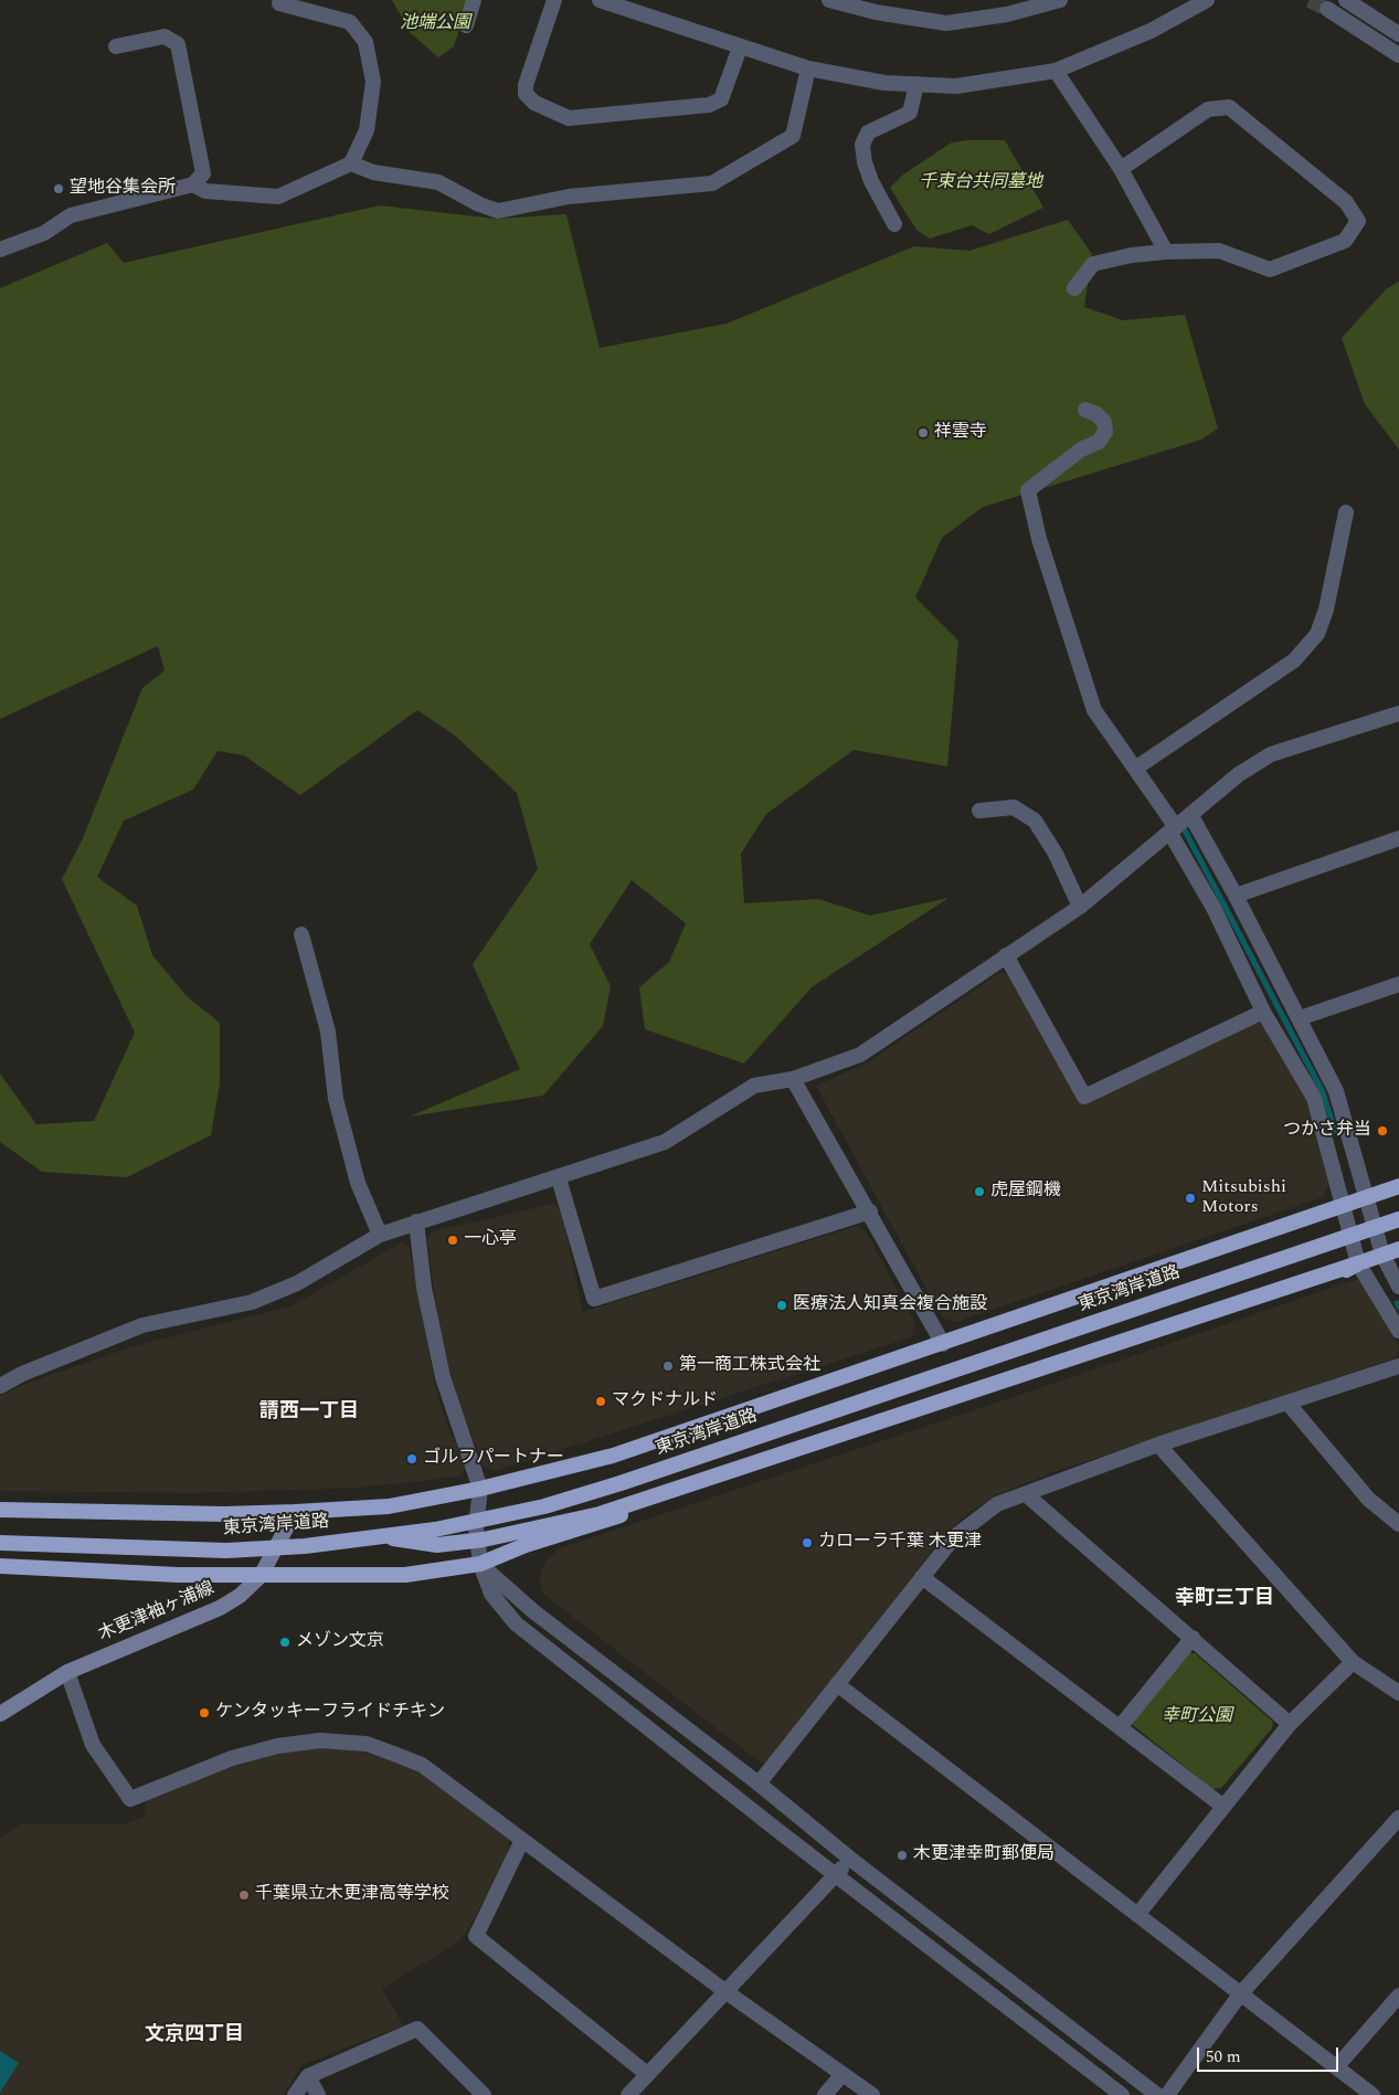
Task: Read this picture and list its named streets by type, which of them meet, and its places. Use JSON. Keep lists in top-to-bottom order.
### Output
{
  "streets": {
    "highway": ["東京湾岸道路"],
    "main road": ["木更津袖ヶ浦線"]
  },
  "crossings": [
    ["東京湾岸道路", "木更津袖ヶ浦線"]
  ],
  "districts": ["請西一丁目", "幸町三丁目", "文京四丁目"],
  "parks": ["池端公園", "千束台共同墓地", "幸町公園"],
  "places": [
    "望地谷集会所",
    "祥雲寺",
    "つかさ弁当",
    "虎屋鋼機",
    "Mitsubishi Motors",
    "一心亭",
    "医療法人知真会複合施設",
    "第一商工株式会社",
    "マクドナルド",
    "ゴルフパートナー",
    "カローラ千葉 木更津",
    "メゾン文京",
    "ケンタッキーフライドチキン",
    "木更津幸町郵便局",
    "千葉県立木更津高等学校"
  ],
  "scale_bar": "50 m"
}
